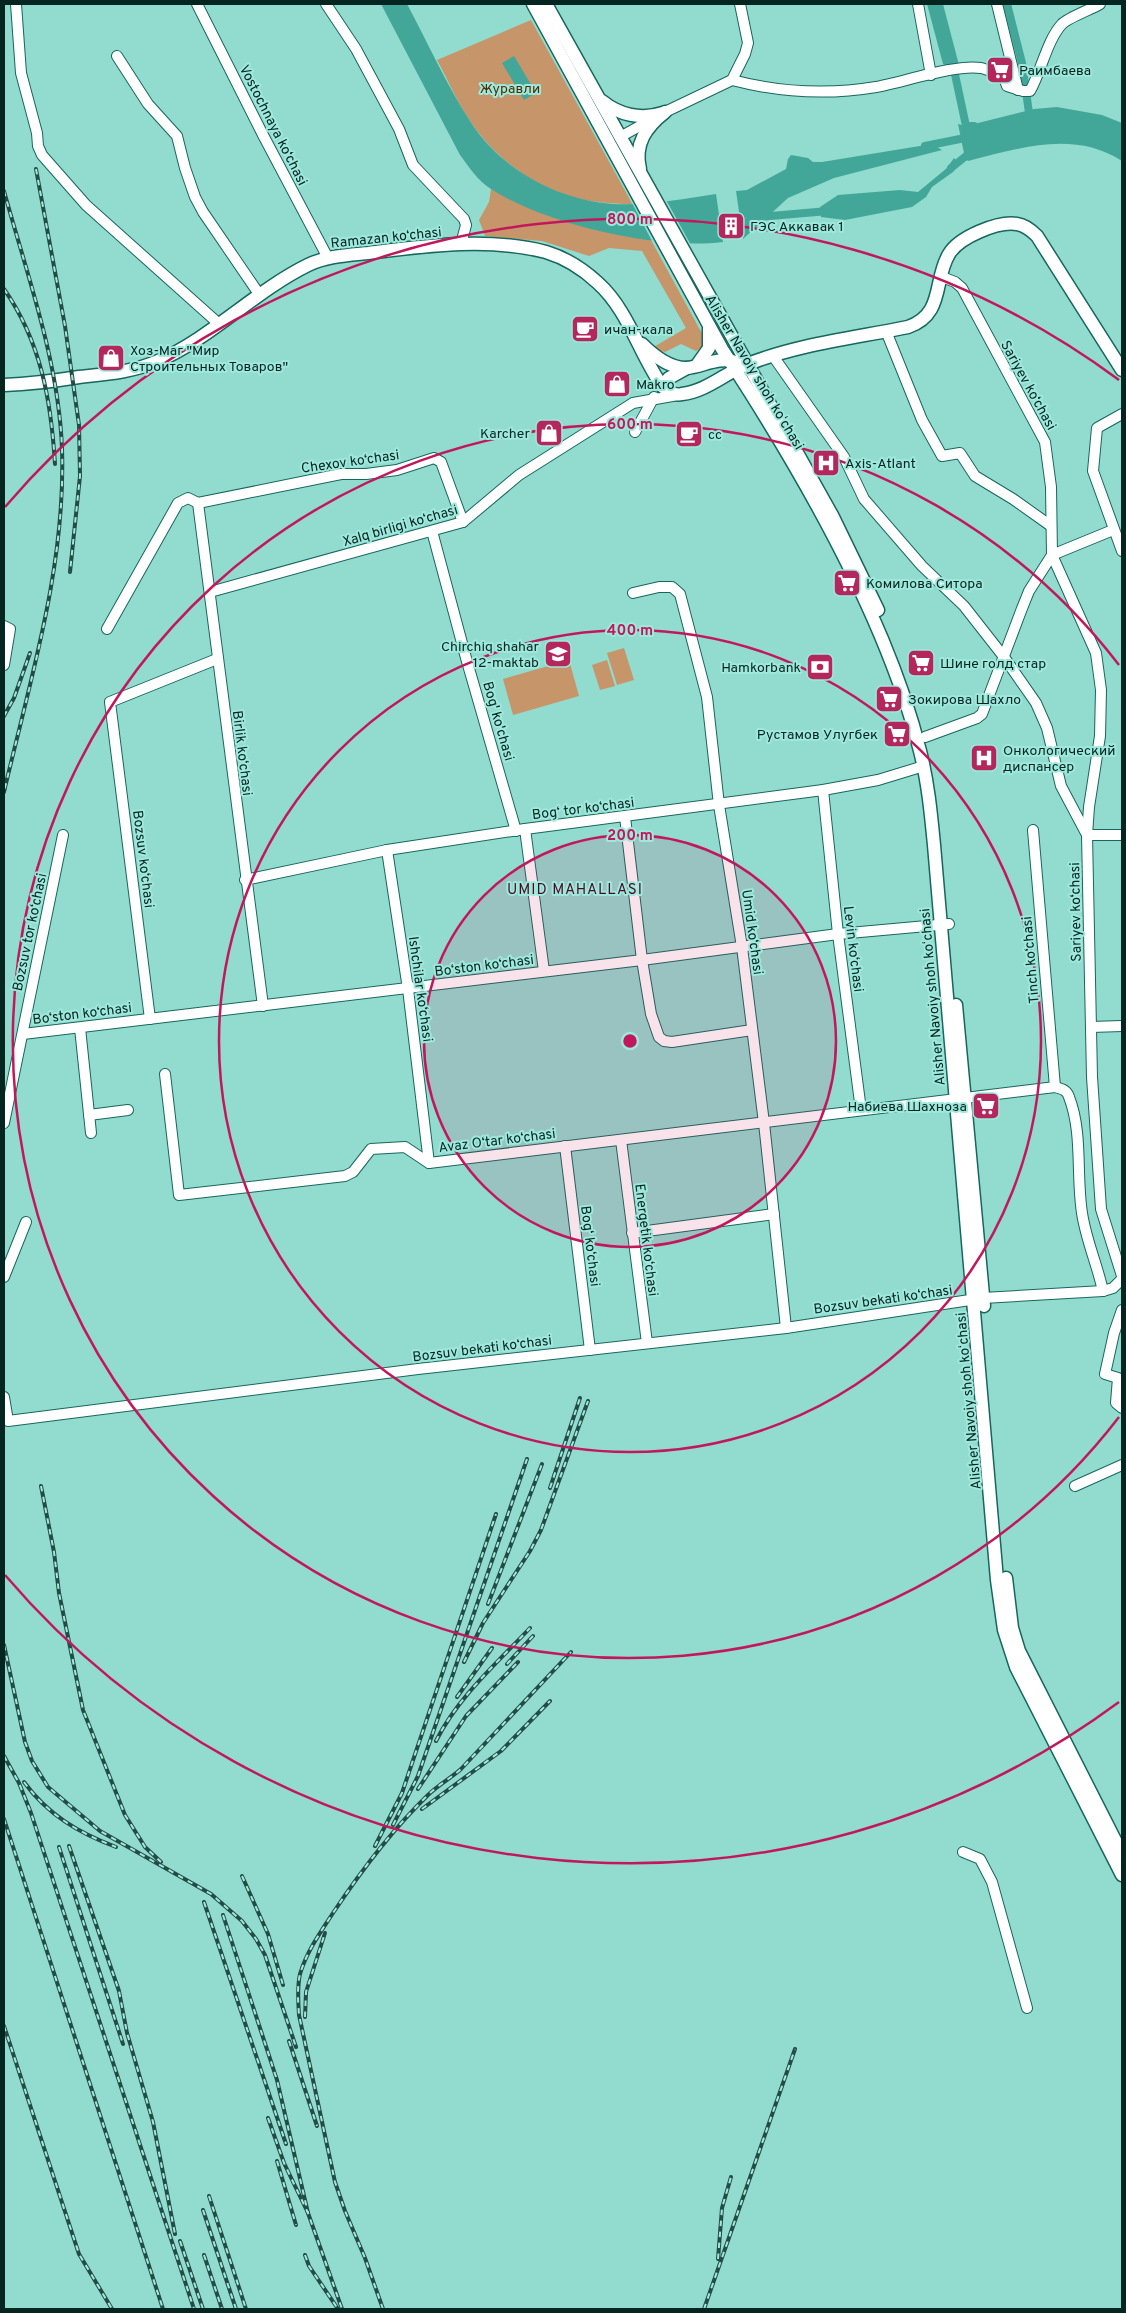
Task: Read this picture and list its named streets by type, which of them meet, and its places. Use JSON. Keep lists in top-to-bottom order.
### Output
{
  "streets": {
    "main road": ["Ramazan ko‘chasi", "Alisher Navoiy shoh koʻchasi"],
    "street": [
      "Vostochnaya ko‘chasi",
      "Sariyev ko‘chasi",
      "Chexov ko‘chasi",
      "Xalq birligi ko‘chasi",
      "Bog' ko'chasi",
      "Birlik ko‘chasi",
      "Bog‘ tor ko‘chasi",
      "Bozsuv ko‘chasi",
      "Bozsuv tor ko‘chasi",
      "Umid ko‘chasi",
      "Levin ko‘chasi",
      "Tinch ko‘chasi",
      "Bo‘ston ko‘chasi",
      "Ishchilar ko‘chasi",
      "Avaz O‘tar ko‘chasi",
      "Energetik ko‘chasi",
      "Bog‘ ko‘chasi",
      "Bozsuv bekati ko‘chasi"
    ]
  },
  "crossings": [
    ["Vostochnaya ko‘chasi", "Ramazan ko‘chasi"],
    ["Alisher Navoiy shoh koʻchasi", "Bog‘ tor ko‘chasi"],
    ["Alisher Navoiy shoh koʻchasi", "Bo‘ston ko‘chasi"],
    ["Alisher Navoiy shoh koʻchasi", "Avaz O‘tar ko‘chasi"],
    ["Alisher Navoiy shoh koʻchasi", "Bozsuv bekati ko‘chasi"],
    ["Chexov ko‘chasi", "Xalq birligi ko‘chasi"],
    ["Chexov ko‘chasi", "Birlik ko‘chasi"],
    ["Xalq birligi ko‘chasi", "Bog' ko'chasi"],
    ["Xalq birligi ko‘chasi", "Birlik ko‘chasi"],
    ["Bog' ko'chasi", "Bog‘ tor ko‘chasi"],
    ["Bog' ko'chasi", "Bo‘ston ko‘chasi"],
    ["Birlik ko‘chasi", "Bog‘ tor ko‘chasi"],
    ["Birlik ko‘chasi", "Bozsuv ko‘chasi"],
    ["Birlik ko‘chasi", "Bo‘ston ko‘chasi"],
    ["Bog‘ tor ko‘chasi", "Umid ko‘chasi"],
    ["Bog‘ tor ko‘chasi", "Levin ko‘chasi"],
    ["Bog‘ tor ko‘chasi", "Ishchilar ko‘chasi"],
    ["Bozsuv ko‘chasi", "Bo‘ston ko‘chasi"],
    ["Bozsuv tor ko‘chasi", "Bo‘ston ko‘chasi"],
    ["Umid ko‘chasi", "Bo‘ston ko‘chasi"],
    ["Umid ko‘chasi", "Avaz O‘tar ko‘chasi"],
    ["Umid ko‘chasi", "Bozsuv bekati ko‘chasi"],
    ["Levin ko‘chasi", "Bo‘ston ko‘chasi"],
    ["Levin ko‘chasi", "Avaz O‘tar ko‘chasi"],
    ["Bo‘ston ko‘chasi", "Ishchilar ko‘chasi"],
    ["Ishchilar ko‘chasi", "Avaz O‘tar ko‘chasi"],
    ["Avaz O‘tar ko‘chasi", "Energetik ko‘chasi"],
    ["Avaz O‘tar ko‘chasi", "Bog‘ ko‘chasi"],
    ["Energetik ko‘chasi", "Bozsuv bekati ko‘chasi"],
    ["Bog‘ ko‘chasi", "Bozsuv bekati ko‘chasi"]
  ],
  "districts": ["UMID MAHALLASI"],
  "parks": ["Журавли"],
  "places": {
    "supermarket": [
      "Раимбаева",
      "Комилова Ситора",
      "Шине голд стар",
      "Зокирова Шахло",
      "Рустамов Улугбек",
      "Набиева Шахноза"
    ],
    "building": ["ГЭС Аккавак 1"],
    "cafe": ["ичан-кала", "cc"],
    "shop": ["Хоз-Маг \"Мир Строительных Товаров\"", "Makro", "Karcher"],
    "hospital": ["Axis-Atlant", "Онкологический диспансер"],
    "school or university": ["Chirchiq shahar 12-maktab"],
    "bank": ["Hamkorbank"]
  },
  "rings": [
    "800 m",
    "600 m",
    "400 m",
    "200 m"
  ]
}
